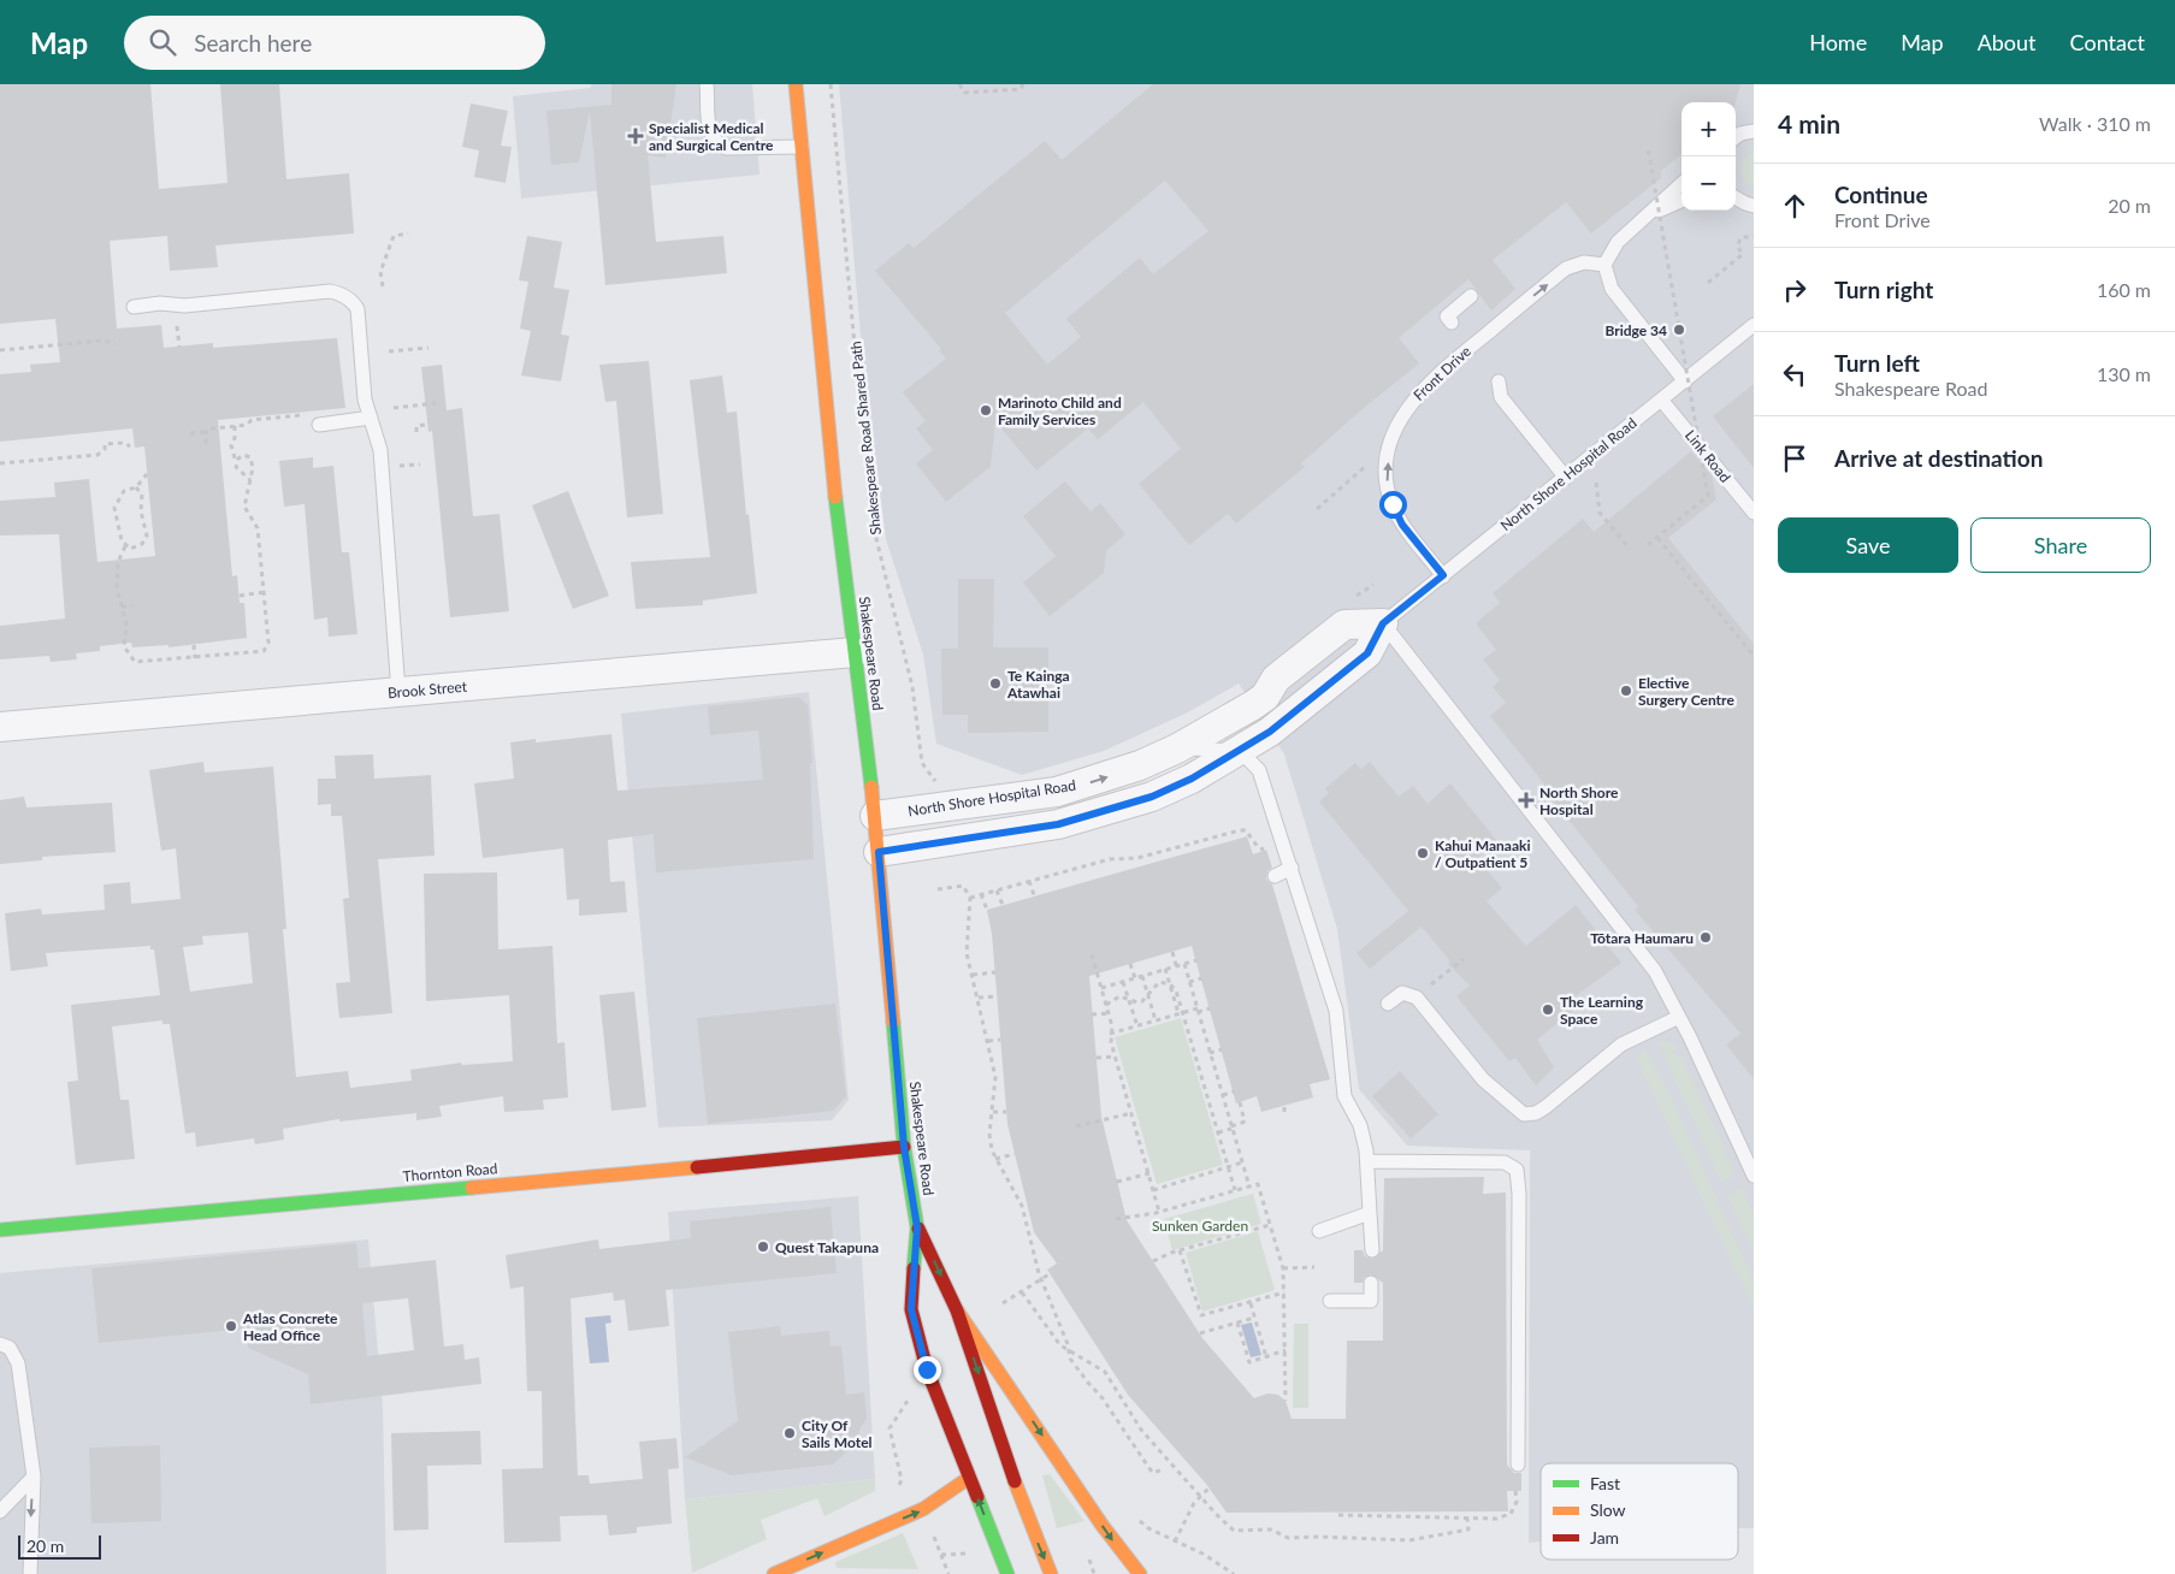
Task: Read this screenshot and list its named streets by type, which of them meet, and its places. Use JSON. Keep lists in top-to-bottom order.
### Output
{
  "streets": {
    "main road": ["Shakespeare Road", "Thornton Road"],
    "street": ["North Shore Hospital Road", "Brook Street"],
    "lane": ["Front Drive", "Link Road"],
    "path": ["Shakespeare Road Shared Path"]
  },
  "crossings": [
    ["Front Drive", "North Shore Hospital Road"],
    ["Link Road", "North Shore Hospital Road"],
    ["North Shore Hospital Road", "Shakespeare Road"],
    ["Shakespeare Road", "Brook Street"],
    ["Shakespeare Road", "Thornton Road"]
  ],
  "parks": ["Sunken Garden"],
  "places": {
    "health": ["Specialist Medical and Surgical Centre", "North Shore Hospital"],
    "other": [
      "Bridge 34",
      "Marinoto Child and Family Services",
      "Te Kainga Atawhai",
      "Elective Surgery Centre",
      "Kahui Manaaki / Outpatient 5",
      "Tōtara Haumaru",
      "The Learning Space",
      "Quest Takapuna",
      "Atlas Concrete Head Office",
      "City Of Sails Motel"
    ]
  },
  "legend": ["Fast", "Slow", "Jam"],
  "scale_bar": "20 m",
  "page": {
    "header": "Map",
    "search": "Search here",
    "nav": [
      "Home",
      "Map",
      "About",
      "Contact"
    ],
    "heading": ["4 min", "Walk · 310 m"],
    "map_buttons": ["+", "−"],
    "list": [
      ["Continue", "Front Drive", "20 m"],
      ["Turn right", "160 m"],
      ["Turn left", "Shakespeare Road", "130 m"],
      "Arrive at destination"
    ],
    "buttons": ["Save", "Share"],
    "scale": "20 m"
  }
}
